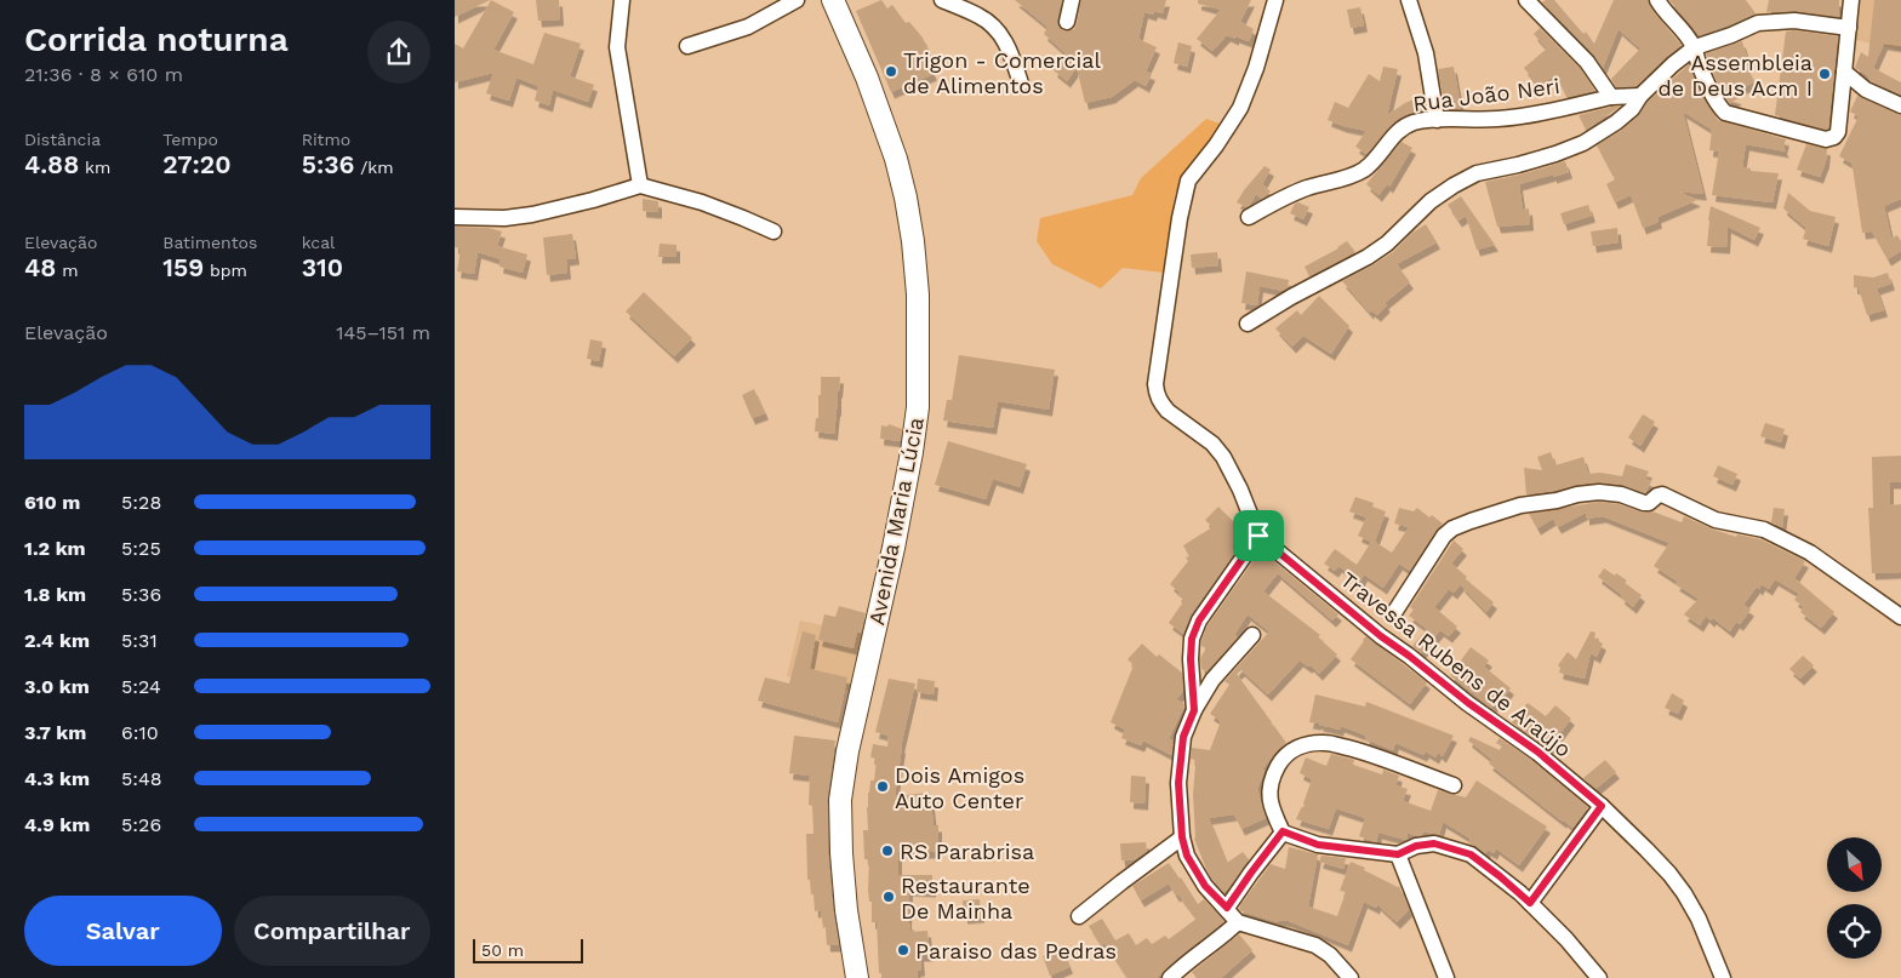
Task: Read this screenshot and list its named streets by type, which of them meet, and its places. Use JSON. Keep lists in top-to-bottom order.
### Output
{
  "streets": {
    "main road": ["Avenida Maria Lúcia"],
    "street": ["Rua João Neri", "Travessa Rubens de Araújo"]
  },
  "places": [
    "Trigon - Comercial de Alimentos",
    "Assembleia de Deus Acm I",
    "Dois Amigos Auto Center",
    "RS Parabrisa",
    "Restaurante De Mainha",
    "Paraiso das Pedras"
  ],
  "scale_bar": "50 m",
  "north": "bottom right",
  "page": {
    "heading": ["Corrida noturna", "21:36 · 8 × 610 m"],
    "stats": [
      ["Distância", "4.88 km"],
      ["Tempo", "27:20"],
      ["Ritmo", "5:36 /km"],
      ["Elevação", "48 m"],
      ["Batimentos", "159 bpm"],
      ["kcal", "310"]
    ],
    "chart": ["Elevação", "145–151 m"],
    "list": [
      {
        "name": "610 m",
        "note": "5:28"
      },
      {
        "name": "1.2 km",
        "note": "5:25"
      },
      {
        "name": "1.8 km",
        "note": "5:36"
      },
      {
        "name": "2.4 km",
        "note": "5:31"
      },
      {
        "name": "3.0 km",
        "note": "5:24"
      },
      {
        "name": "3.7 km",
        "note": "6:10"
      },
      {
        "name": "4.3 km",
        "note": "5:48"
      },
      {
        "name": "4.9 km",
        "note": "5:26"
      }
    ],
    "buttons": ["Salvar", "Compartilhar"],
    "scale": "50 m"
  }
}
